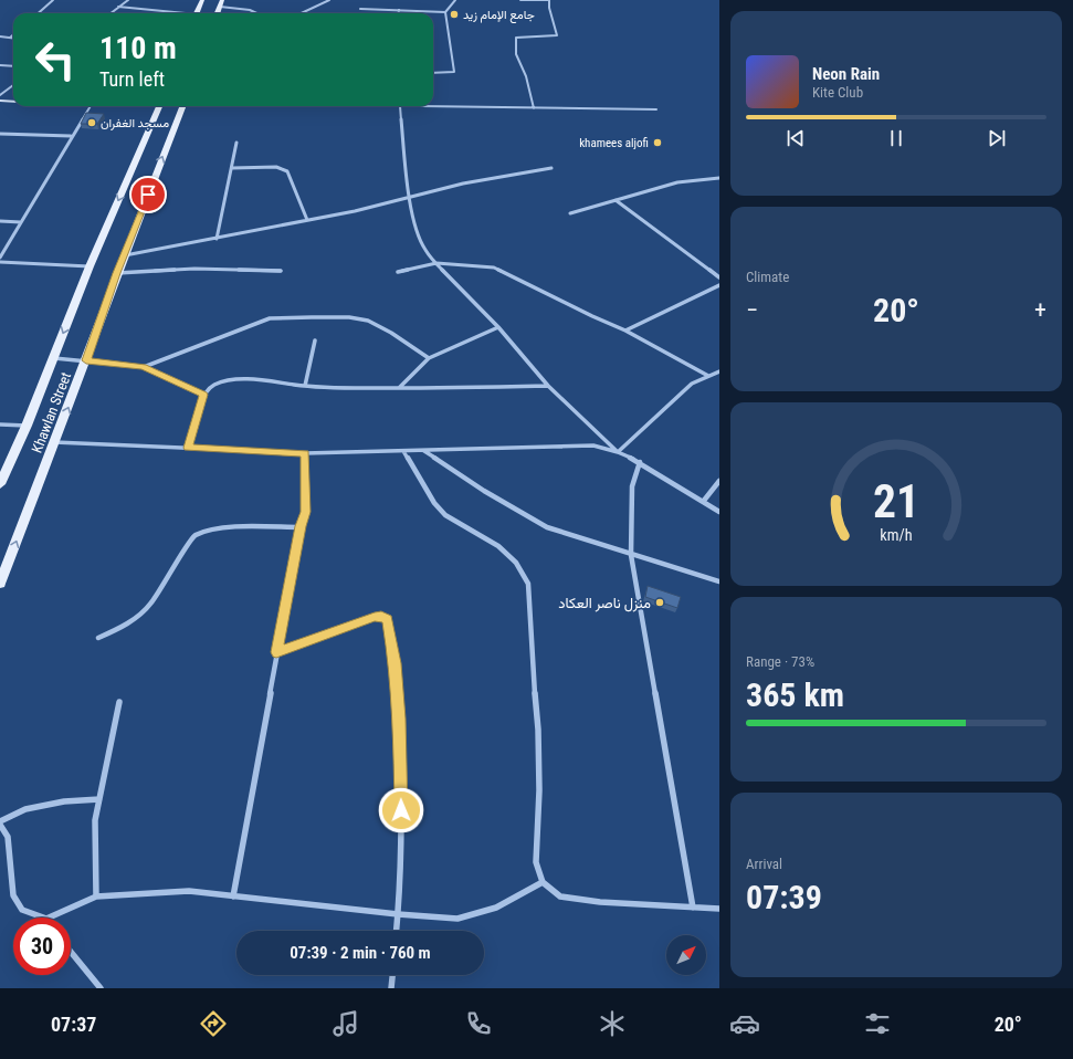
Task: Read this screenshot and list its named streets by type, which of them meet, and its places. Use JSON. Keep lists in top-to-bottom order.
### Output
{
  "streets": {
    "main road": ["Khawlan Street"]
  },
  "places": [
    "جامع الإمام زيد",
    "مسجد الغفران",
    "khamees aljofi",
    "منزل ناصر العكاد"
  ],
  "north": "top right",
  "page": {
    "turn": ["110 m", "Turn left"],
    "song": ["Neon Rain", "Kite Club"],
    "tile": [
      "Climate",
      ["Range · 73%", "365 km"],
      ["Arrival", "07:39"]
    ],
    "heat": ["−", "20°", "+"],
    "limit": "30",
    "trip": "07:39 · 2 min · 760 m",
    "tabs": ["07:37", "20°"],
    "gauge": ["21", "km/h"]
  }
}
